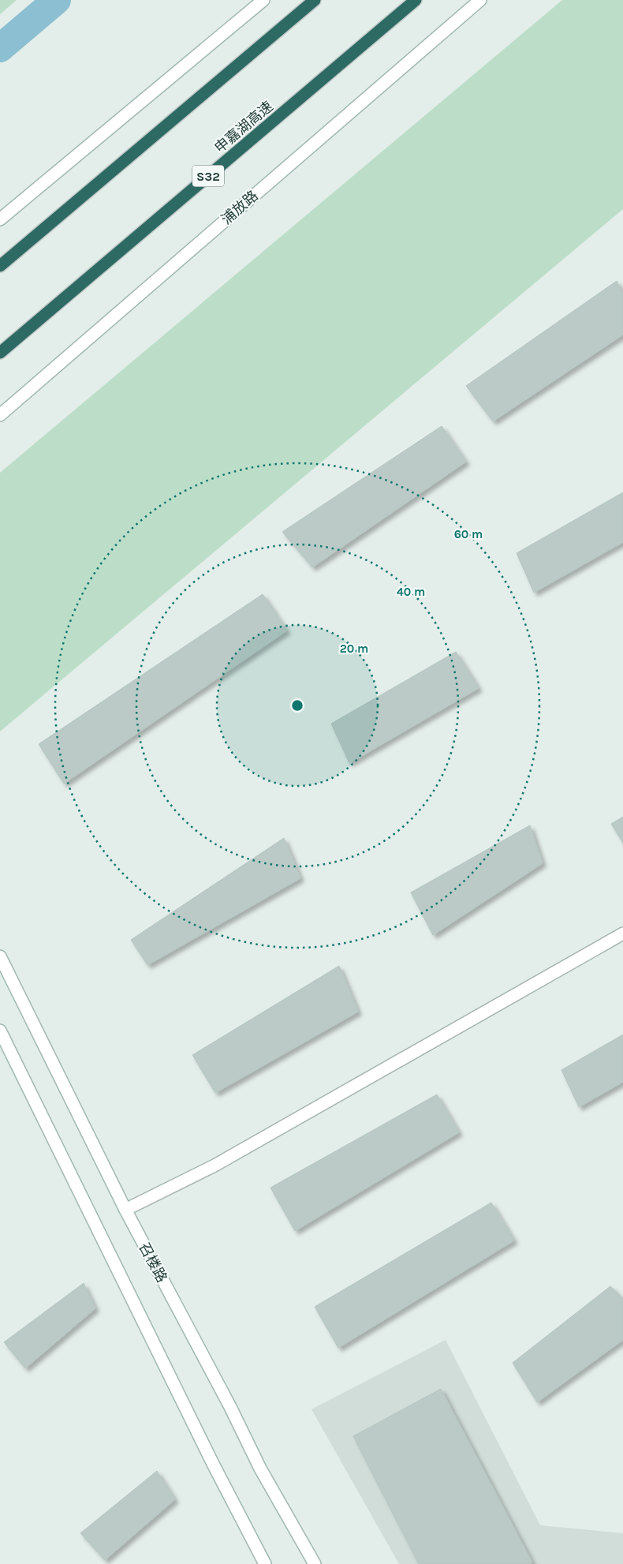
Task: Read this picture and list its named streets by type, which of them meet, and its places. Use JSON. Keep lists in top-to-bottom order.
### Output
{
  "streets": {
    "highway": ["申嘉湖高速", "S32"],
    "street": ["浦放路", "召楼路"]
  },
  "rings": ["60 m", "40 m", "20 m"]
}
